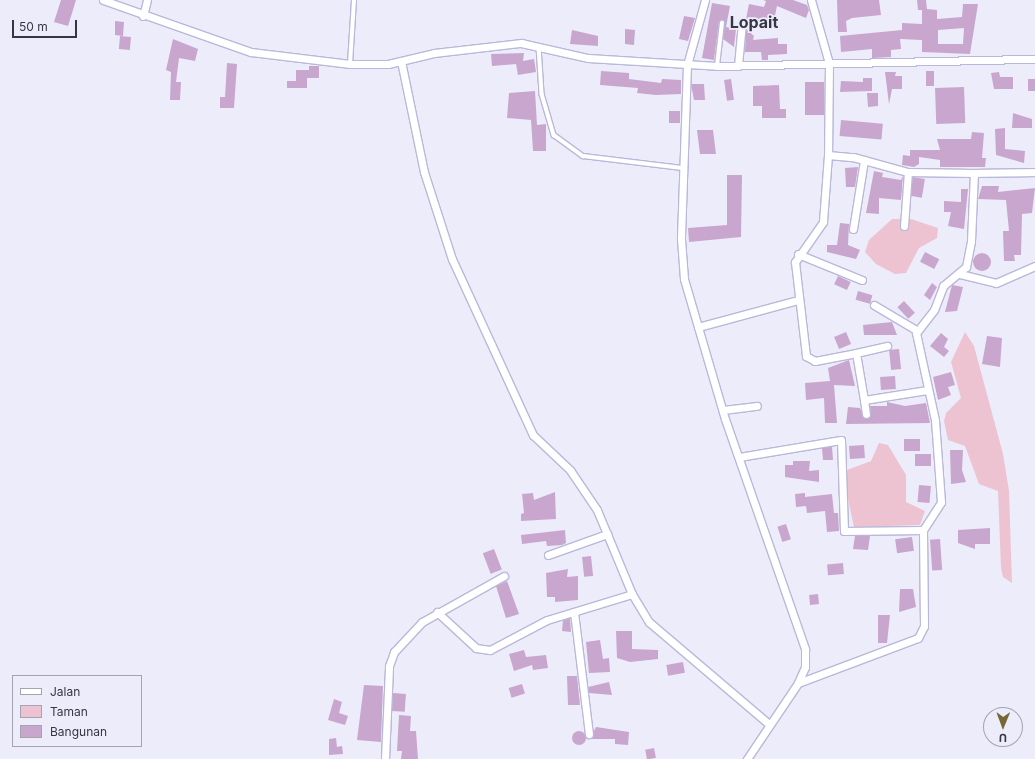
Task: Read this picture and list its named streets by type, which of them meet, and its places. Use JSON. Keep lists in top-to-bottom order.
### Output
{
  "districts": ["Lopait"],
  "legend": ["Jalan", "Taman", "Bangunan"],
  "scale_bar": "50 m",
  "north": "bottom"
}
